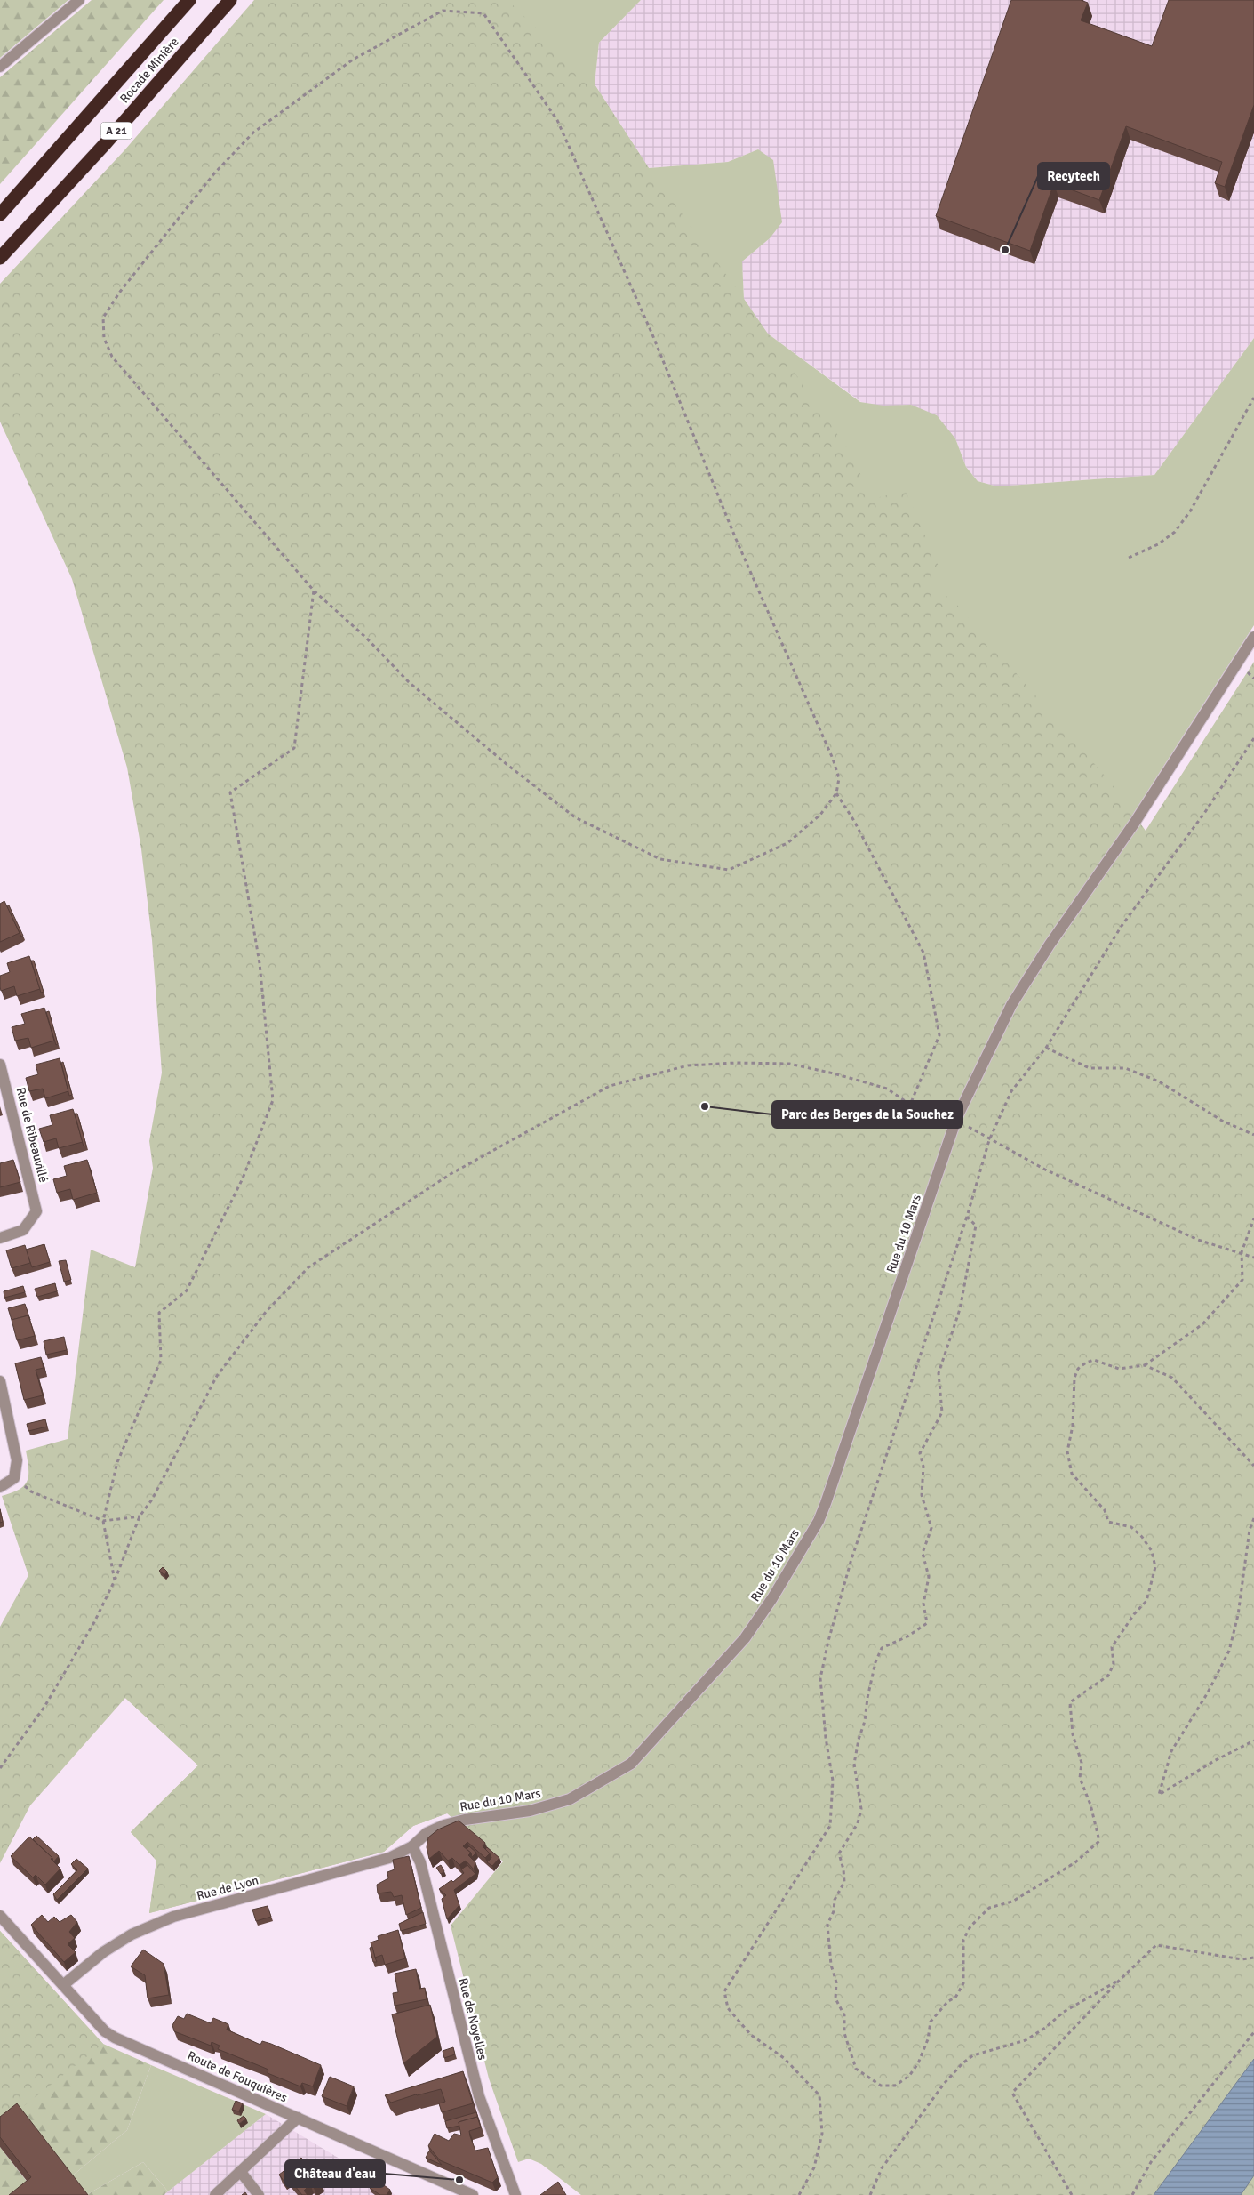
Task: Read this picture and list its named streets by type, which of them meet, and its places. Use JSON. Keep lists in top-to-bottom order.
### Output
{
  "streets": {
    "highway": ["Rocade Minière", "A 21"],
    "street": [
      "Rue de Ribeauvillé",
      "Rue du 10 Mars",
      "Rue de Lyon",
      "Rue de Noyelles",
      "Route de Fouquières"
    ]
  },
  "crossings": [
    ["Rue du 10 Mars", "Rue de Lyon"],
    ["Rue du 10 Mars", "Rue de Noyelles"],
    ["Rue de Lyon", "Rue de Noyelles"],
    ["Rue de Lyon", "Route de Fouquières"]
  ],
  "places": ["Recytech", "Parc des Berges de la Souchez", "Château d'eau"]
}
